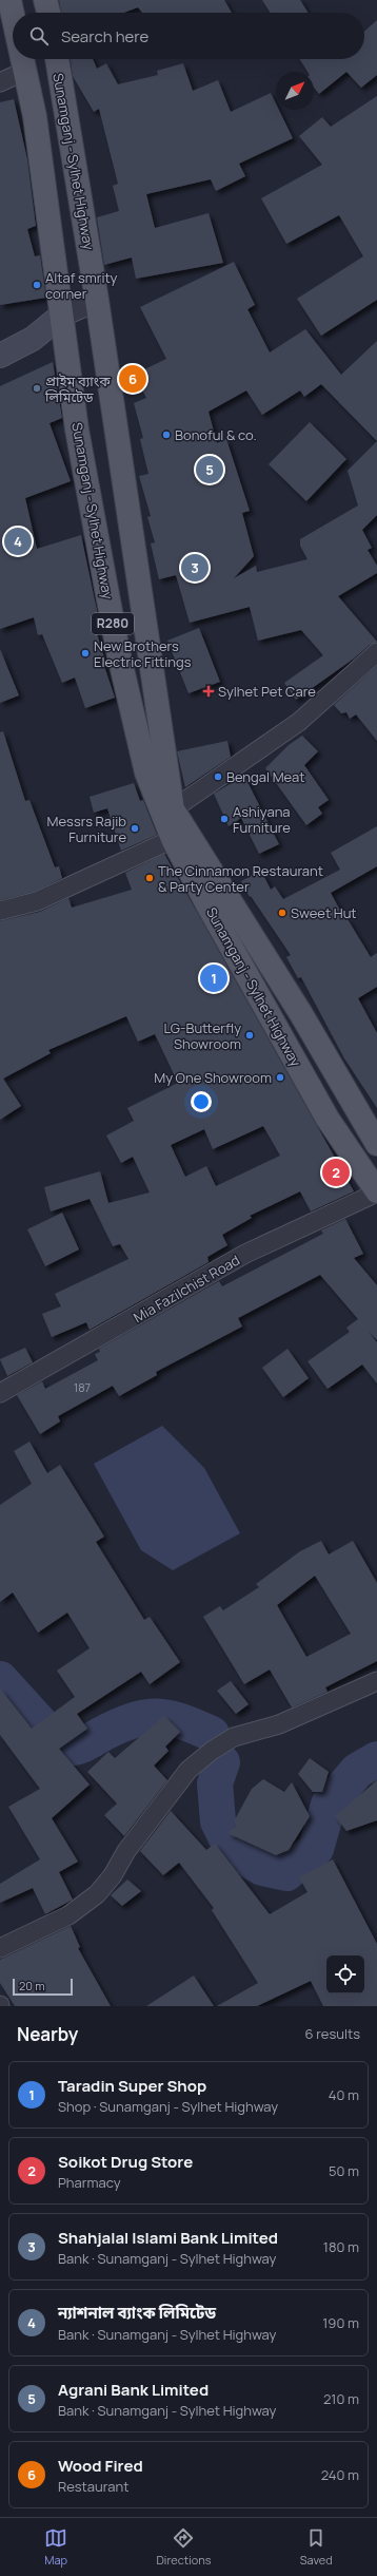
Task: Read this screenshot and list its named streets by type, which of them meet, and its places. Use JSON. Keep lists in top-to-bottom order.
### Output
{
  "streets": {
    "main road": ["Sunamganj - Sylhet Highway", "R280"],
    "street": ["Mia Fazilchist Road"]
  },
  "crossings": [
    ["Sunamganj - Sylhet Highway", "Mia Fazilchist Road"]
  ],
  "places": {
    "other": [
      "Altaf smrity corner",
      "প্রাইম ব্যাংক লিমিটেড",
      "Bonoful & co.",
      "New Brothers Electric Fittings",
      "Bengal Meat",
      "Ashiyana Furniture",
      "Messrs Rajib Furniture",
      "The Cinnamon Restaurant & Party Center",
      "Sweet Hut",
      "LG-Butterfly Showroom",
      "My One Showroom"
    ],
    "health": ["Sylhet Pet Care"]
  },
  "house_numbers": ["187"],
  "scale_bar": "20 m",
  "north": "top right",
  "page": {
    "search": "Search here",
    "pins": [
      "6",
      "5",
      "4",
      "3",
      "1",
      "2"
    ],
    "scale": "20 m",
    "heading": ["Nearby", "6 results"],
    "list": [
      {
        "mark": "1",
        "name": "Taradin Super Shop",
        "note": "Shop · Sunamganj - Sylhet Highway",
        "value": "40 m"
      },
      {
        "mark": "2",
        "name": "Soikot Drug Store",
        "note": "Pharmacy",
        "value": "50 m"
      },
      {
        "mark": "3",
        "name": "Shahjalal Islami Bank Limited",
        "note": "Bank · Sunamganj - Sylhet Highway",
        "value": "180 m"
      },
      {
        "mark": "4",
        "name": "ন্যাশনাল ব্যাংক লিমিটেড",
        "note": "Bank · Sunamganj - Sylhet Highway",
        "value": "190 m"
      },
      {
        "mark": "5",
        "name": "Agrani Bank Limited",
        "note": "Bank · Sunamganj - Sylhet Highway",
        "value": "210 m"
      },
      {
        "mark": "6",
        "name": "Wood Fired",
        "note": "Restaurant",
        "value": "240 m"
      }
    ],
    "nav": ["Map", "Directions", "Saved"]
  }
}
